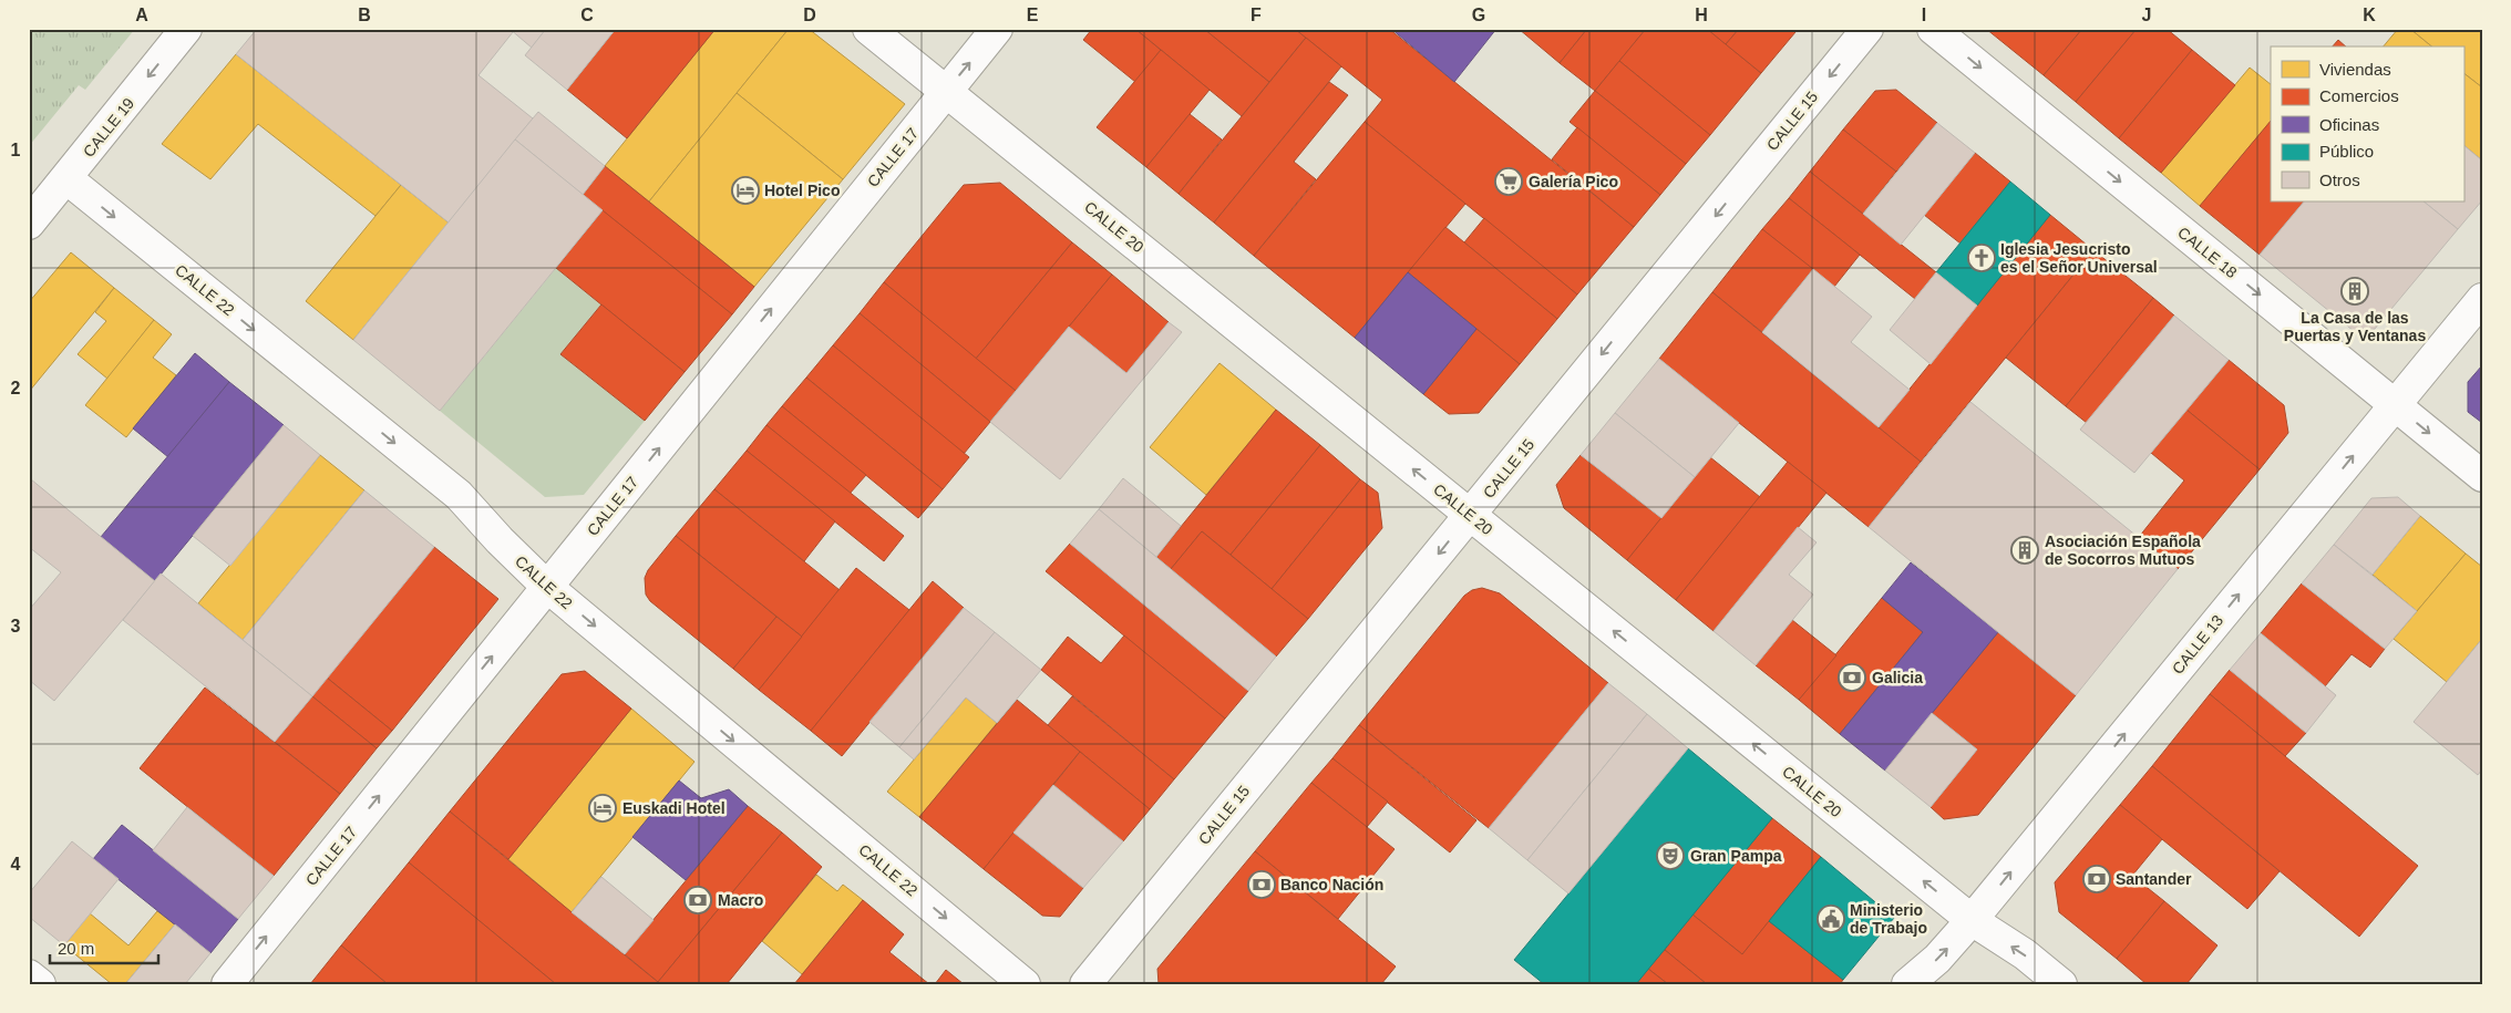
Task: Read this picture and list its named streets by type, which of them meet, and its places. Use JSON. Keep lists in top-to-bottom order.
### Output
{
  "streets": {
    "street": [
      "CALLE 15",
      "CALLE 19",
      "CALLE 17",
      "CALLE 20",
      "CALLE 18",
      "CALLE 22",
      "CALLE 13"
    ]
  },
  "crossings": [
    ["CALLE 15", "CALLE 20"],
    ["CALLE 19", "CALLE 22"],
    ["CALLE 17", "CALLE 20"],
    ["CALLE 17", "CALLE 22"],
    ["CALLE 20", "CALLE 13"],
    ["CALLE 18", "CALLE 13"]
  ],
  "one_way": [
    "CALLE 15",
    "CALLE 19",
    "CALLE 17",
    "CALLE 20",
    "CALLE 18",
    "CALLE 22",
    "CALLE 13"
  ],
  "places": {
    "supermarket": ["Galería Pico"],
    "hotel": ["Hotel Pico", "Euskadi Hotel"],
    "church": ["Iglesia Jesucristo es el Señor Universal"],
    "building": ["La Casa de las Puertas y Ventanas", "Asociación Española de Socorros Mutuos"],
    "bank": [
      "Galicia",
      "Santander",
      "Banco Nación",
      "Macro"
    ],
    "theatre": ["Gran Pampa"],
    "public building": ["Ministerio de Trabajo"]
  },
  "legend": [
    "Viviendas",
    "Comercios",
    "Oficinas",
    "Público",
    "Otros"
  ],
  "scale_bar": "20 m",
  "grid": {
    "columns": [
      "A",
      "B",
      "C",
      "D",
      "E",
      "F",
      "G",
      "H",
      "I",
      "J",
      "K"
    ],
    "rows": [
      "1",
      "2",
      "3",
      "4"
    ]
  }
}
